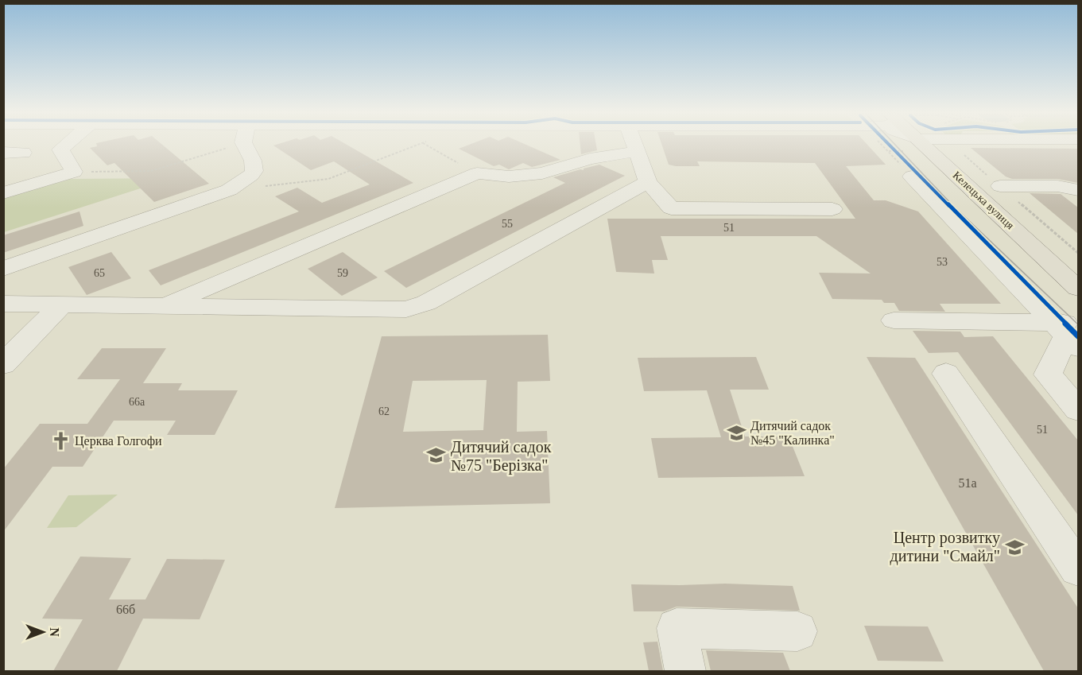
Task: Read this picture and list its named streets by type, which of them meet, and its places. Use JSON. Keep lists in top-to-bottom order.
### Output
{
  "streets": {
    "main road": ["Келецька вулиця"]
  },
  "places": {
    "school or university": ["Дитячий садок №45 \"Калинка\"", "Дитячий садок №75 \"Берізка\"", "Центр розвитку дитини \"Смайл\""],
    "church": ["Церква Голгофи"]
  },
  "house_numbers": [
    "55",
    "51",
    "53",
    "65",
    "59",
    "66а",
    "62",
    "51",
    "51а",
    "66б"
  ],
  "north": "right"
}
